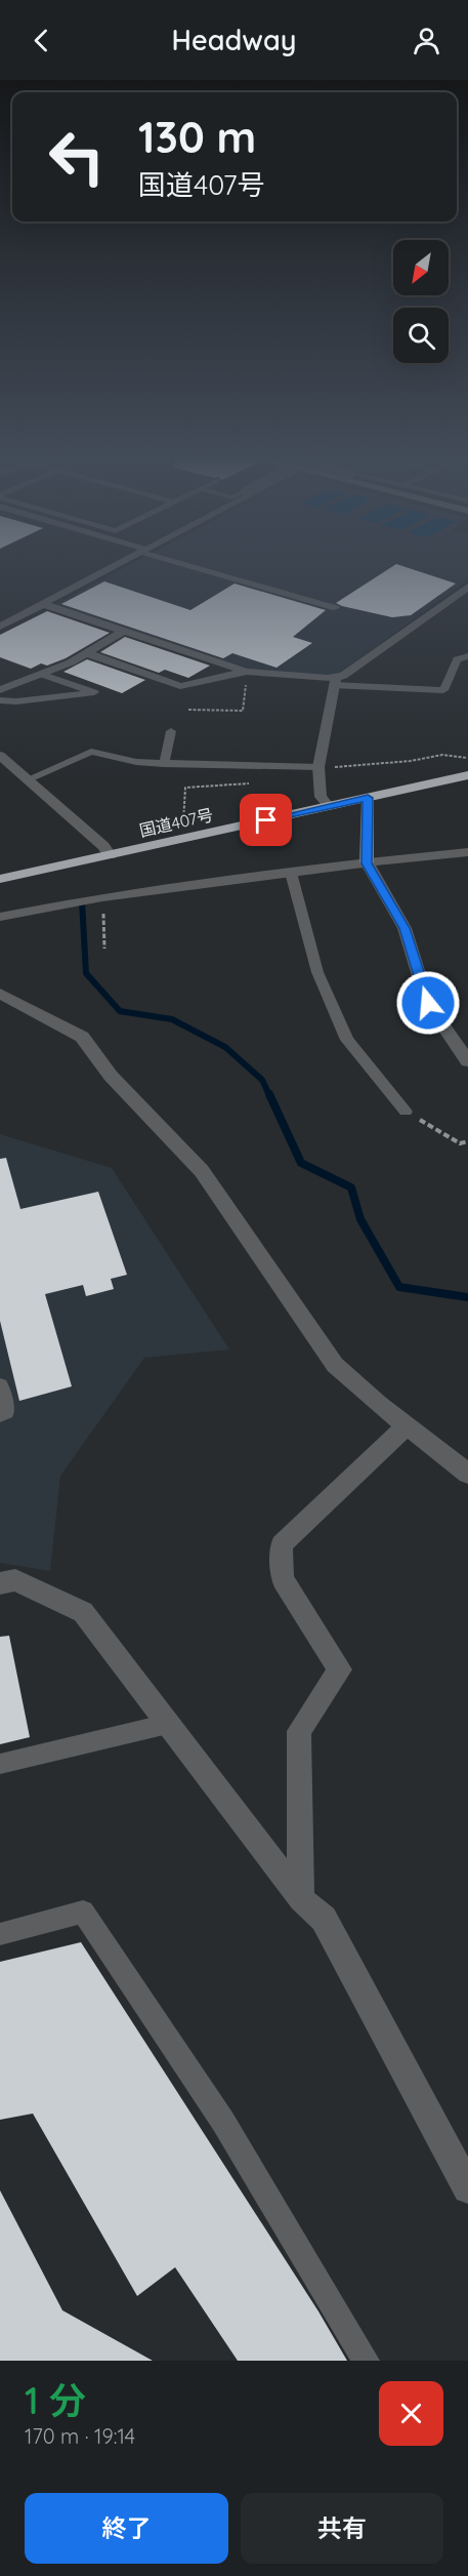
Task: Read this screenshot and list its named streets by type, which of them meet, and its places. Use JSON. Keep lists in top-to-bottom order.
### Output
{
  "streets": {
    "highway": ["国道407号"]
  },
  "north": "bottom left",
  "page": {
    "header": "Headway",
    "turn": ["130 m", "国道407号"],
    "heading": ["1 分", "170 m · 19:14"],
    "buttons": ["終了", "共有"]
  }
}
